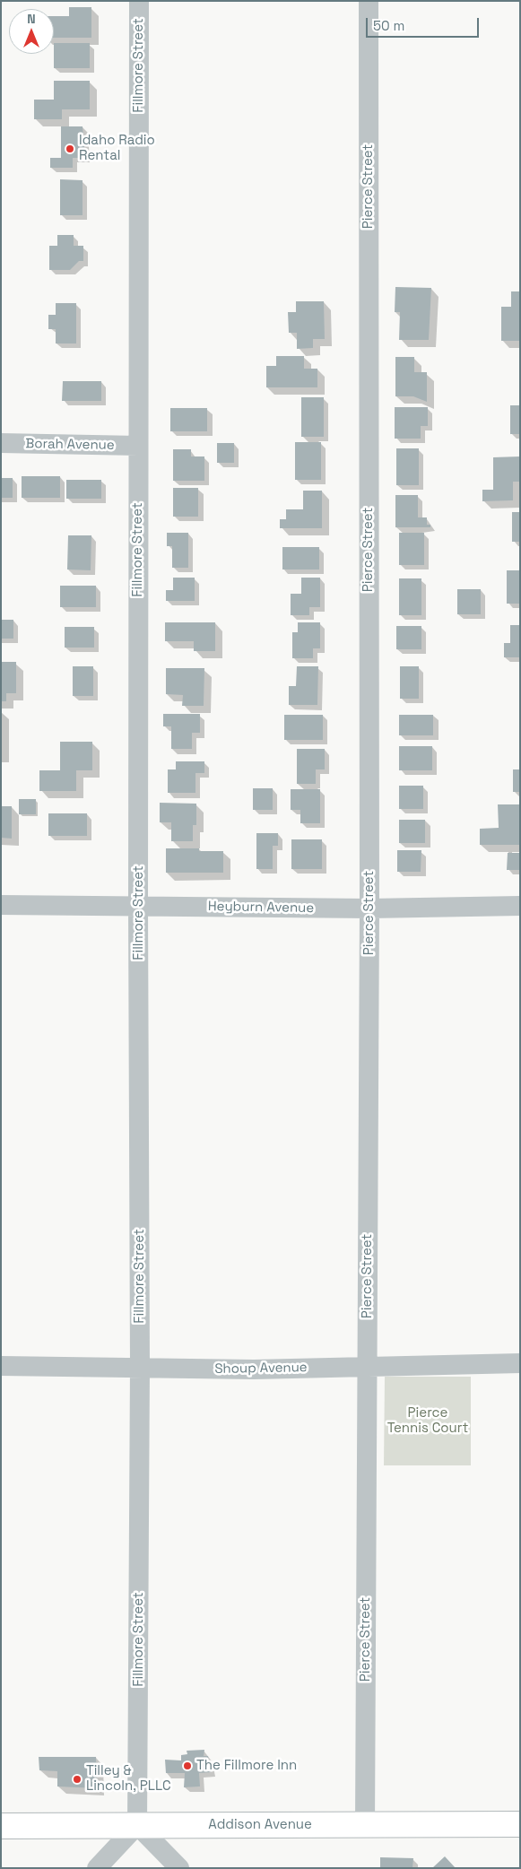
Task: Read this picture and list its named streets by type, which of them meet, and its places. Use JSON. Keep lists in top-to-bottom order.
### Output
{
  "streets": {
    "main road": ["Addison Avenue"],
    "street": [
      "Fillmore Street",
      "Pierce Street",
      "Borah Avenue",
      "Heyburn Avenue",
      "Shoup Avenue"
    ]
  },
  "crossings": [
    ["Fillmore Street", "Borah Avenue"],
    ["Fillmore Street", "Heyburn Avenue"],
    ["Fillmore Street", "Shoup Avenue"],
    ["Fillmore Street", "Addison Avenue"],
    ["Pierce Street", "Heyburn Avenue"],
    ["Pierce Street", "Shoup Avenue"],
    ["Pierce Street", "Addison Avenue"]
  ],
  "parks": ["Pierce Tennis Court"],
  "places": ["Idaho Radio Rental", "The Fillmore Inn", "Tilley & Lincoln, PLLC"],
  "scale_bar": "50 m",
  "north": "top"
}
